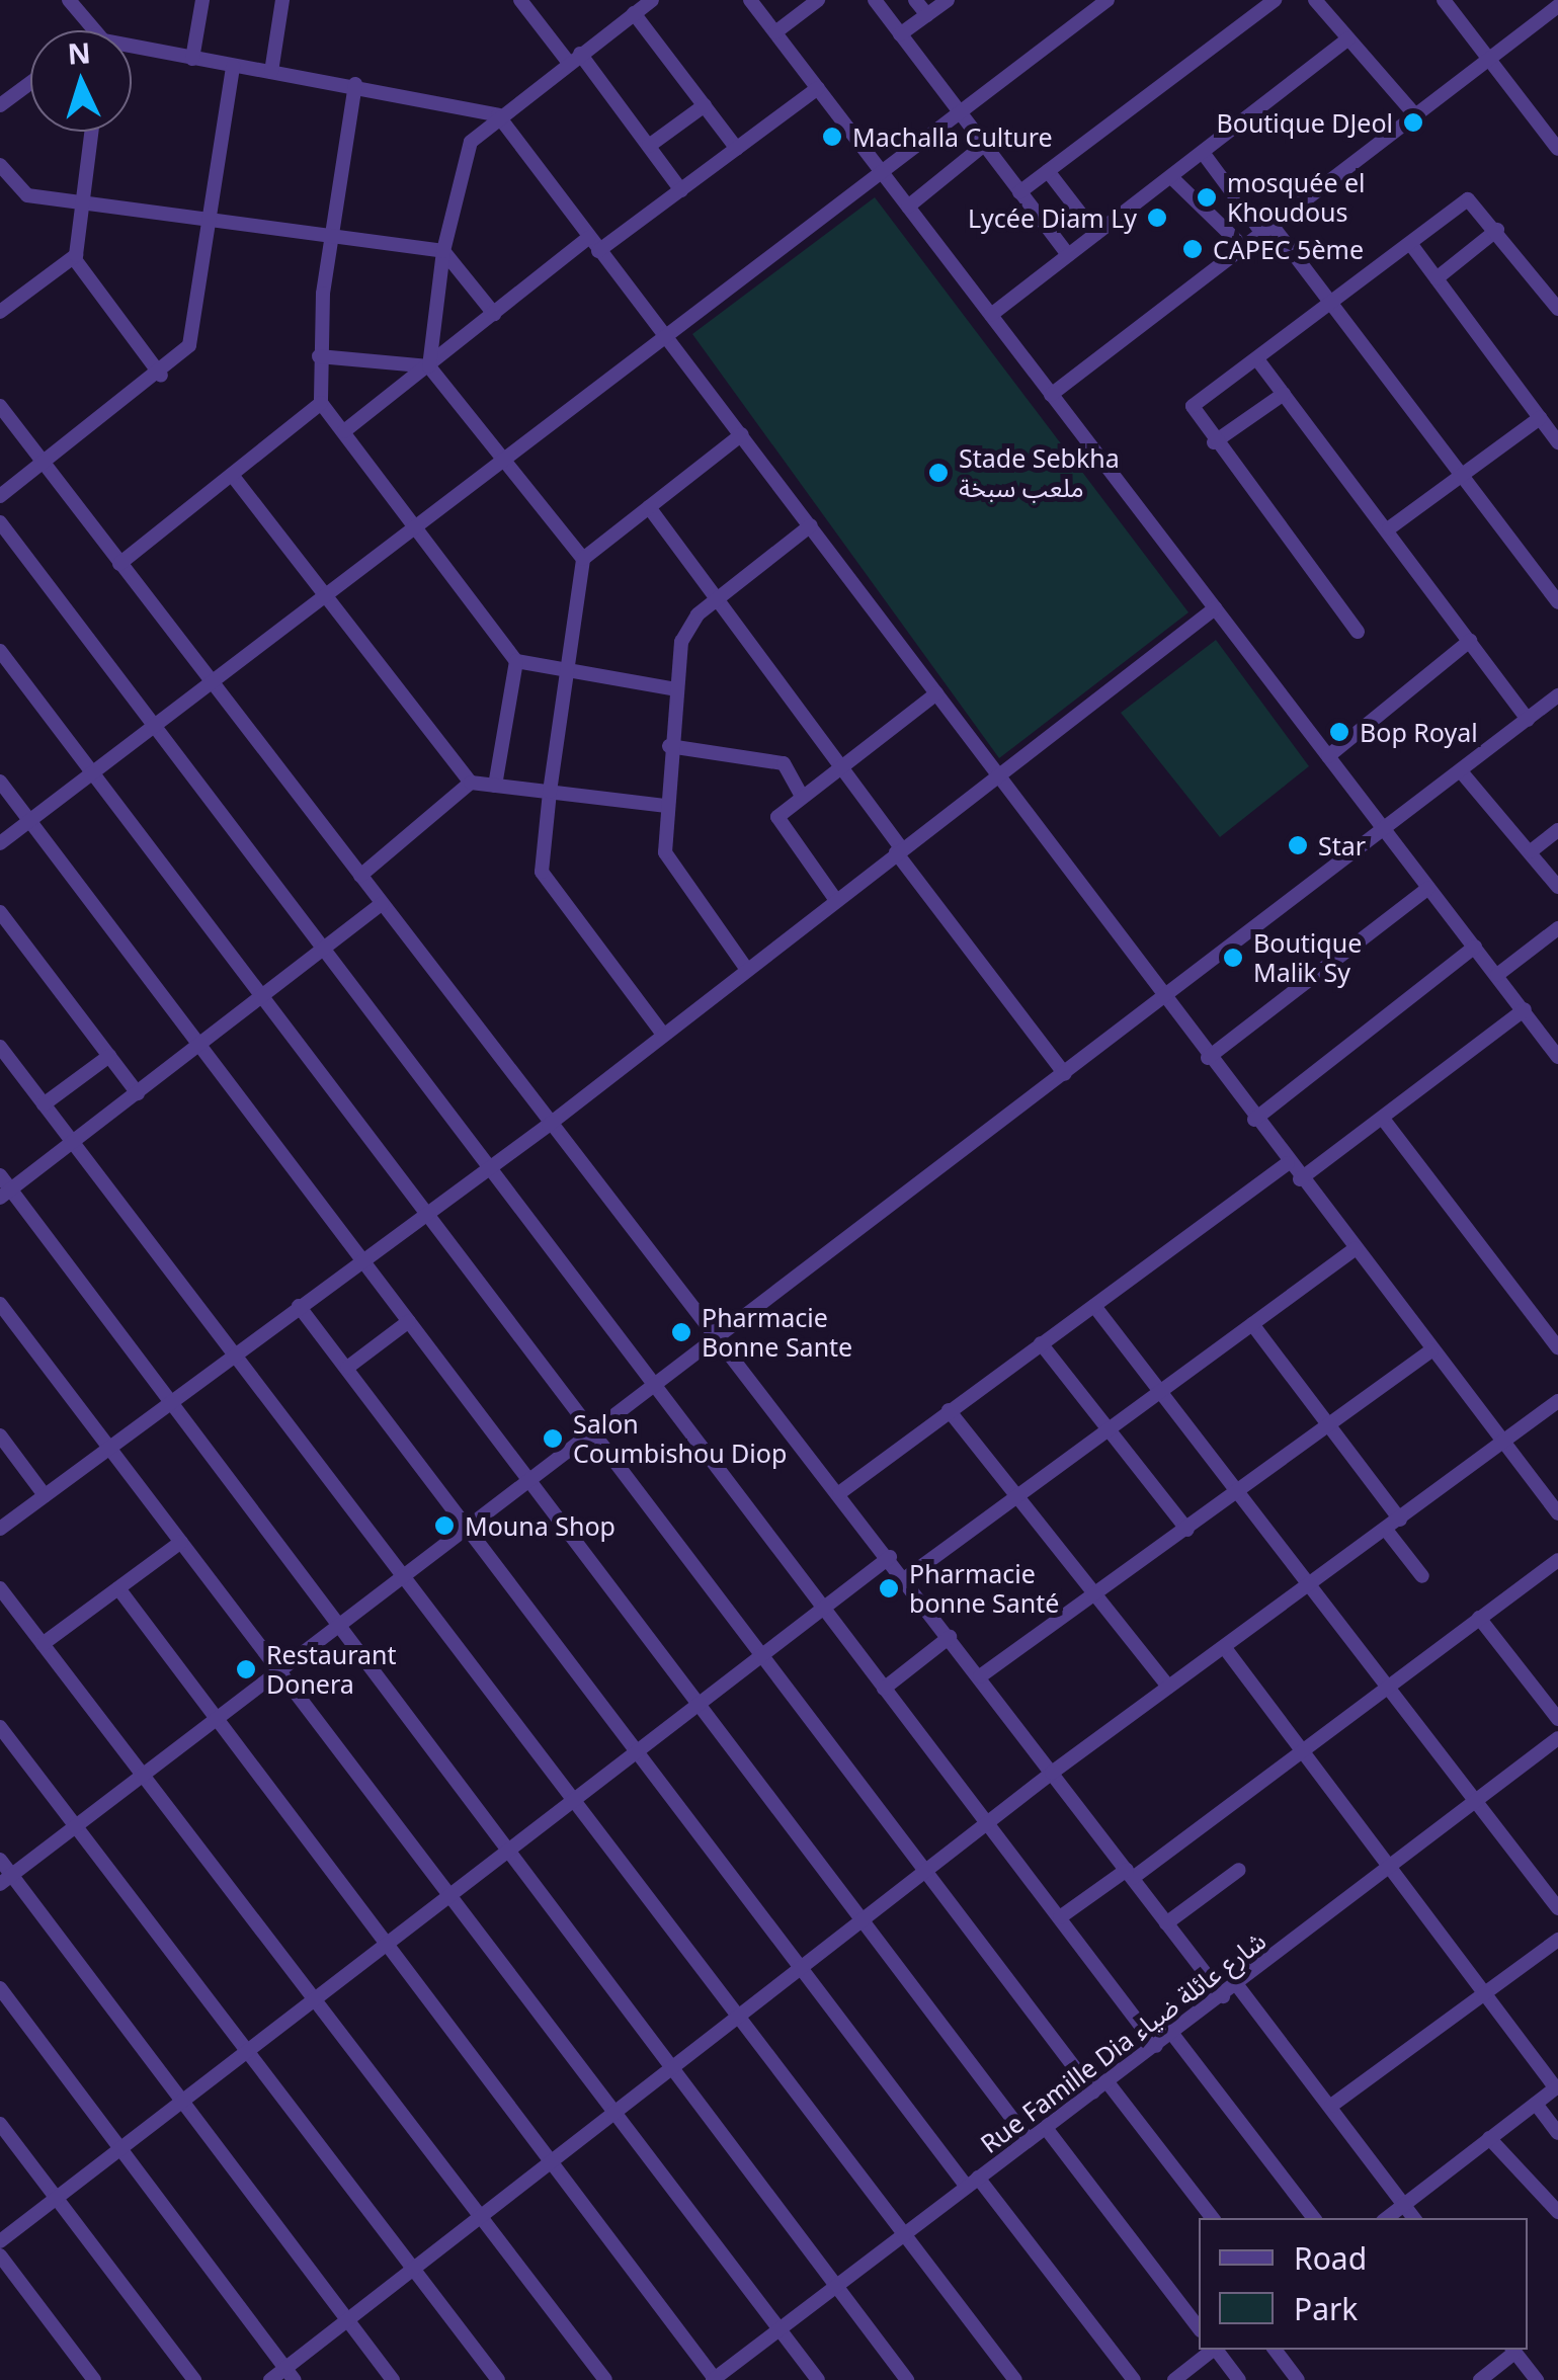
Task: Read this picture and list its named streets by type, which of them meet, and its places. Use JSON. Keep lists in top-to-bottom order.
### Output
{
  "streets": {
    "street": ["Rue Famille Dia شارع عائلة ضياء"]
  },
  "places": [
    "Boutique DJeol",
    "Machalla Culture",
    "mosquée el Khoudous",
    "Lycée Diam Ly",
    "CAPEC 5ème",
    "Stade Sebkha ملعب سبخة",
    "Bop Royal",
    "Star",
    "Boutique Malik Sy",
    "Pharmacie Bonne Sante",
    "Salon Coumbishou Diop",
    "Mouna Shop",
    "Pharmacie bonne Santé",
    "Restaurant Donera"
  ],
  "legend": ["Road", "Park"],
  "north": "top"
}
